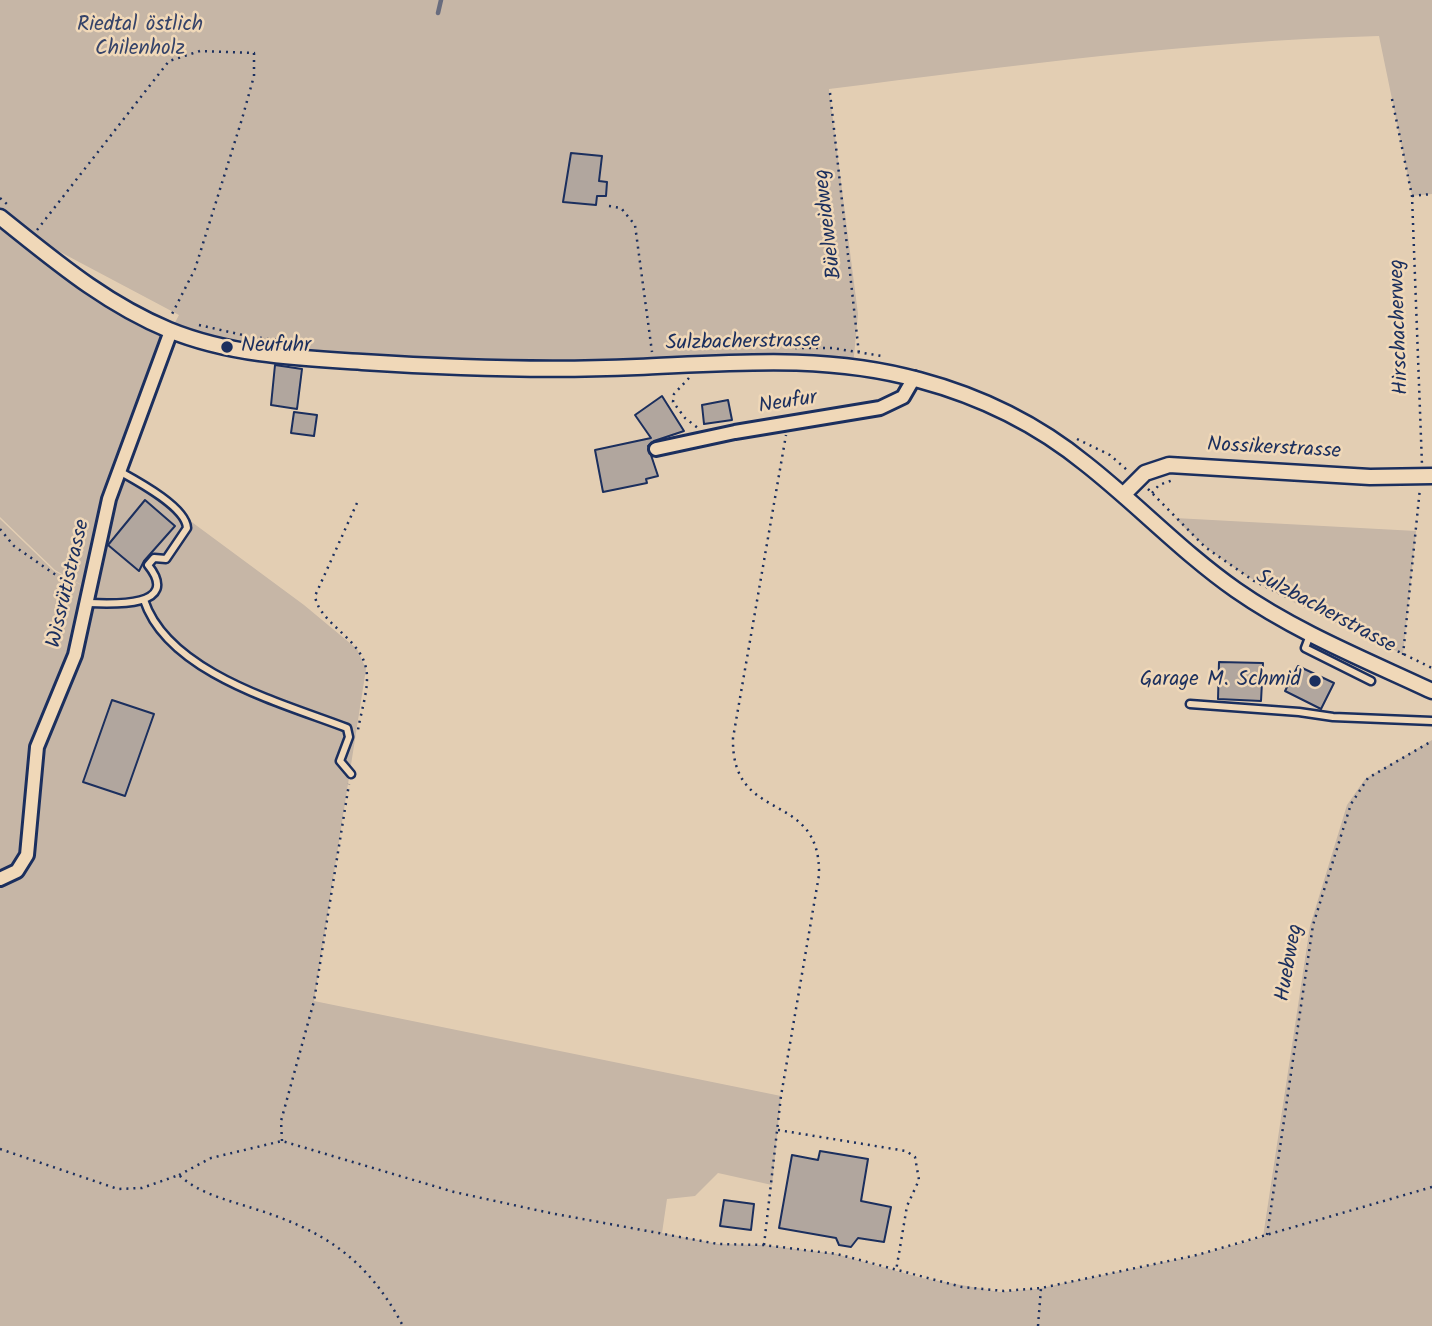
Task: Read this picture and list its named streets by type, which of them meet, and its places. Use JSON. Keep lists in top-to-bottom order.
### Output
{
  "streets": {
    "street": [
      "Sulzbacherstrasse",
      "Neufur",
      "Nossikerstrasse",
      "Wissrütistrasse"
    ],
    "path": ["Büelweidweg", "Hirschacherweg", "Huebweg"]
  },
  "crossings": [
    ["Hirschacherweg", "Nossikerstrasse"],
    ["Sulzbacherstrasse", "Neufur"],
    ["Sulzbacherstrasse", "Nossikerstrasse"],
    ["Sulzbacherstrasse", "Wissrütistrasse"]
  ],
  "parks": ["Riedtal östlich Chilenholz"],
  "places": ["Neufuhr", "Garage M. Schmid"]
}
